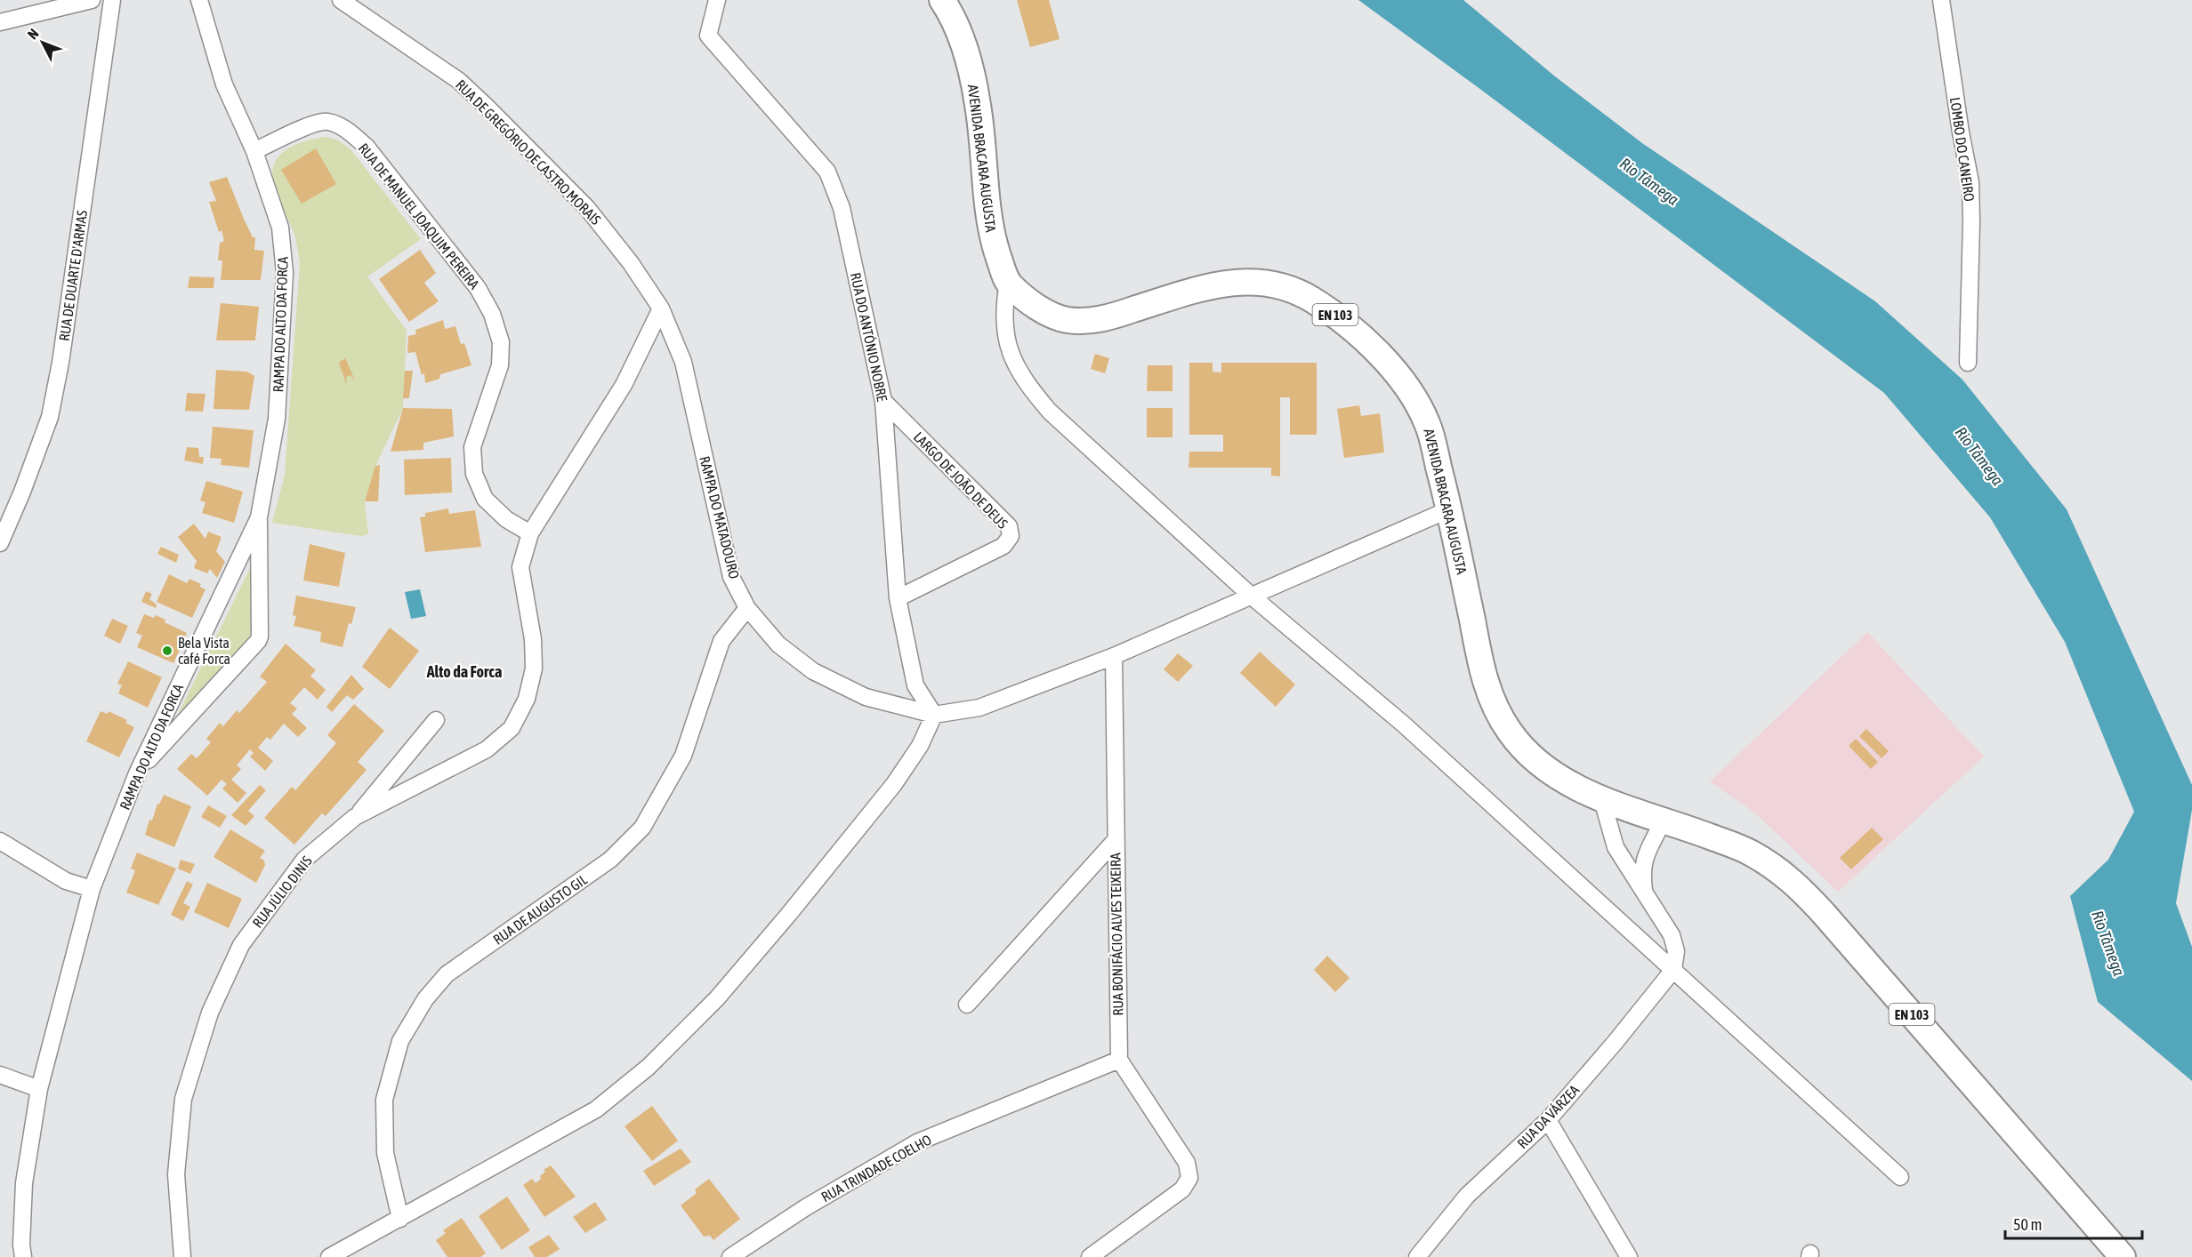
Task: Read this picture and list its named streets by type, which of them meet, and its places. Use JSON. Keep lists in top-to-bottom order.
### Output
{
  "streets": {
    "main road": ["AVENIDA BRACARA AUGUSTA", "EN 103"],
    "street": [
      "LOMBO DO CANEIRO",
      "RUA DE GREGÓRIO DE CASTRO MORAIS",
      "RUA DE MANUEL JOAQUIM PEREIRA",
      "RUA DE DUARTE D'ARMAS",
      "RAMPA DO ALTO DA FORCA",
      "RUA DO ANTÓNIO NOBRE",
      "LARGO DE JOÃO DE DEUS",
      "RAMPA DO MATADOURO",
      "RUA JÚLIO DINIS",
      "RUA DE AUGUSTO GIL",
      "RUA BONIFÁCIO ALVES TEIXEIRA",
      "RUA DA VÁRZEA",
      "RUA TRINDADE COELHO"
    ]
  },
  "crossings": [
    ["RUA DE GREGÓRIO DE CASTRO MORAIS", "RAMPA DO MATADOURO"],
    ["AVENIDA BRACARA AUGUSTA", "EN 103"],
    ["AVENIDA BRACARA AUGUSTA", "RAMPA DO MATADOURO"],
    ["RUA DE MANUEL JOAQUIM PEREIRA", "RAMPA DO ALTO DA FORCA"],
    ["RUA DE MANUEL JOAQUIM PEREIRA", "RUA JÚLIO DINIS"],
    ["RUA DO ANTÓNIO NOBRE", "LARGO DE JOÃO DE DEUS"],
    ["RUA DO ANTÓNIO NOBRE", "RAMPA DO MATADOURO"],
    ["RAMPA DO MATADOURO", "RUA DE AUGUSTO GIL"],
    ["RAMPA DO MATADOURO", "RUA BONIFÁCIO ALVES TEIXEIRA"],
    ["RUA BONIFÁCIO ALVES TEIXEIRA", "RUA TRINDADE COELHO"]
  ],
  "districts": ["Alto da Forca"],
  "water": ["Rio Tâmega"],
  "places": ["Bela Vista café Forca"],
  "scale_bar": "50 m",
  "north": "top left"
}
